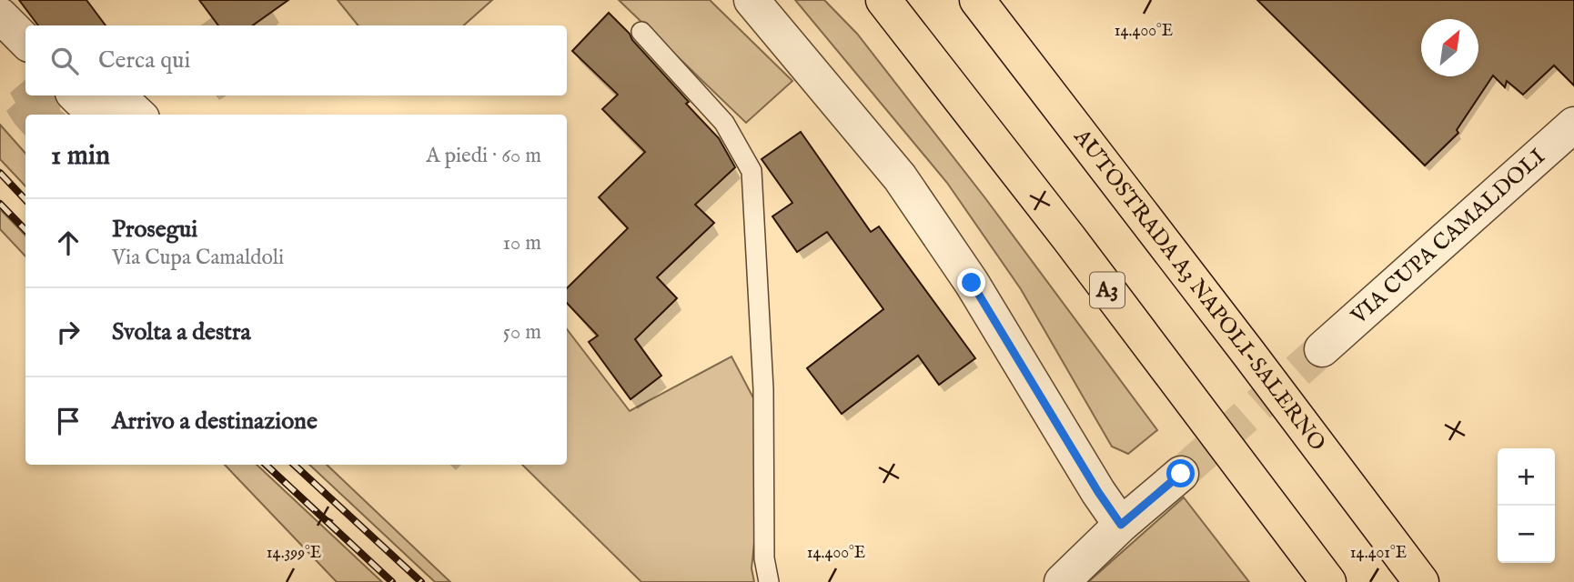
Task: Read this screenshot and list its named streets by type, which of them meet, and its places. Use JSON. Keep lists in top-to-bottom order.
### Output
{
  "streets": {
    "highway": ["A3", "AUTOSTRADA A3 NAPOLI-SALERNO"],
    "street": ["VIA CUPA CAMALDOLI"]
  },
  "north": "top right",
  "page": {
    "search": "Cerca qui",
    "heading": ["1 min", "A piedi · 60 m"],
    "list": [
      ["Prosegui", "Via Cupa Camaldoli", "10 m"],
      ["Svolta a destra", "50 m"],
      "Arrivo a destinazione"
    ],
    "map_buttons": ["+", "−"]
  },
  "coordinates": ["14.400°E", "14.399°E", "14.401°E"]
}
